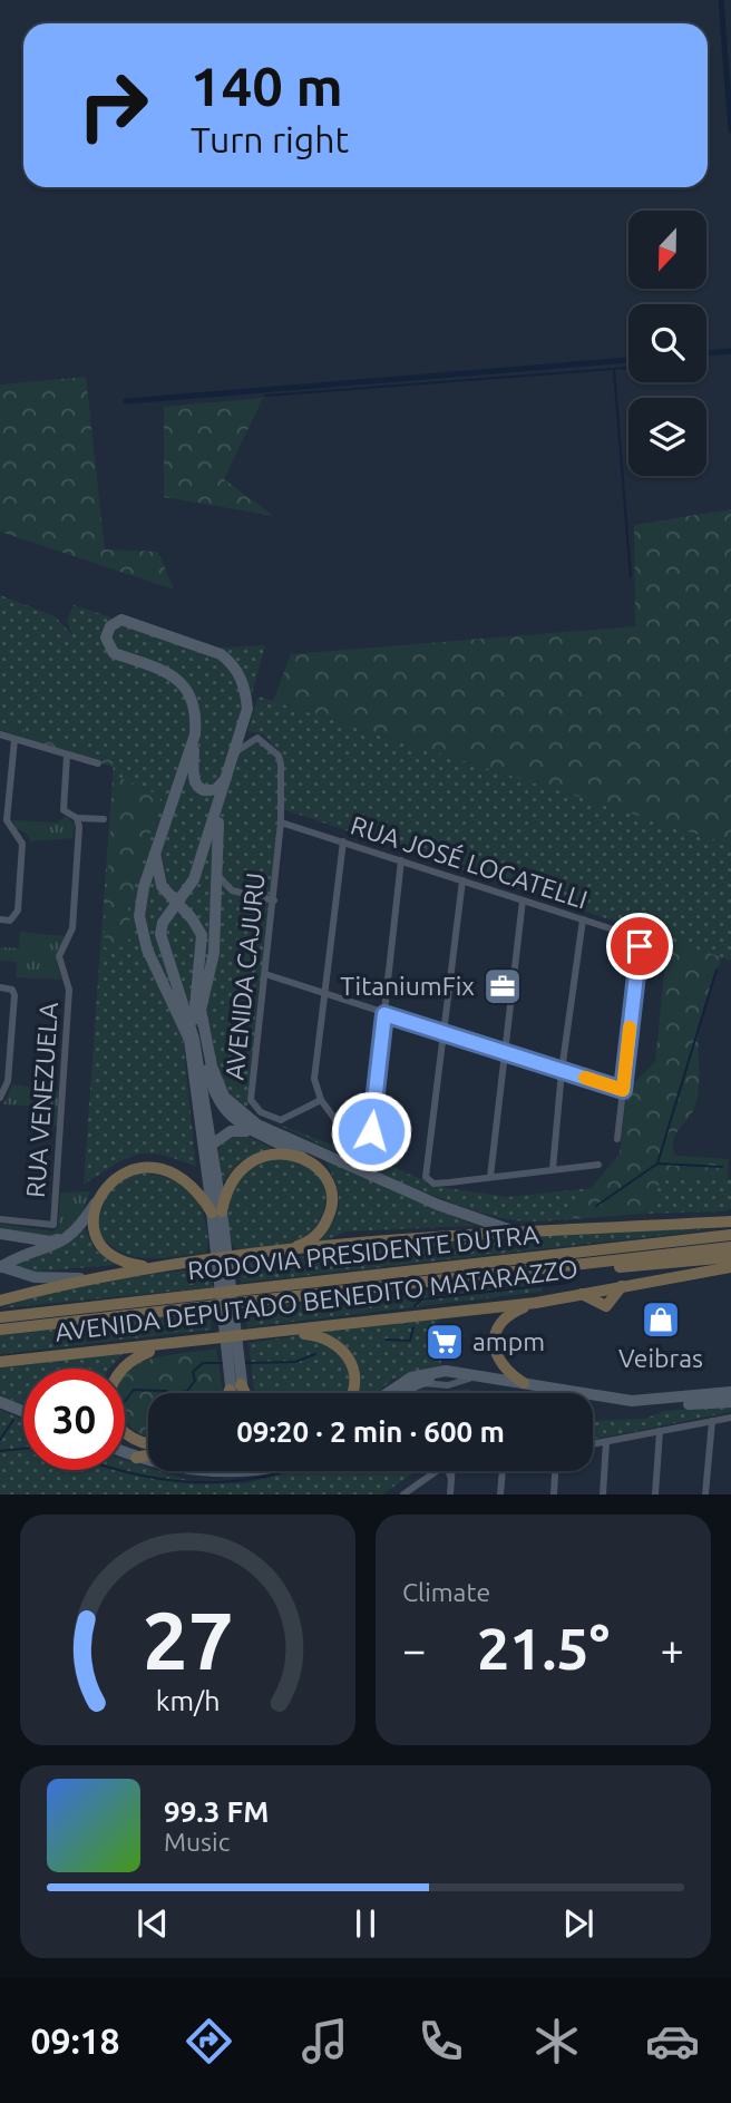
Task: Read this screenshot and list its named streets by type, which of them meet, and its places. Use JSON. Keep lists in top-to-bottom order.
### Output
{
  "streets": {
    "highway": ["RODOVIA PRESIDENTE DUTRA", "AVENIDA DEPUTADO BENEDITO MATARAZZO"],
    "street": ["RUA JOSÉ LOCATELLI", "AVENIDA CAJURU", "RUA VENEZUELA"]
  },
  "crossings": [
    ["RUA JOSÉ LOCATELLI", "AVENIDA CAJURU"]
  ],
  "places": {
    "office": ["TitaniumFix"],
    "shop": ["Veibras"],
    "supermarket": ["ampm"]
  },
  "north": "bottom",
  "page": {
    "turn": ["140 m", "Turn right"],
    "limit": "30",
    "trip": "09:20 · 2 min · 600 m",
    "tile": "Climate",
    "heat": ["−", "21.5°", "+"],
    "song": ["99.3 FM", "Music"],
    "tabs": "09:18",
    "gauge": ["27", "km/h"]
  }
}
